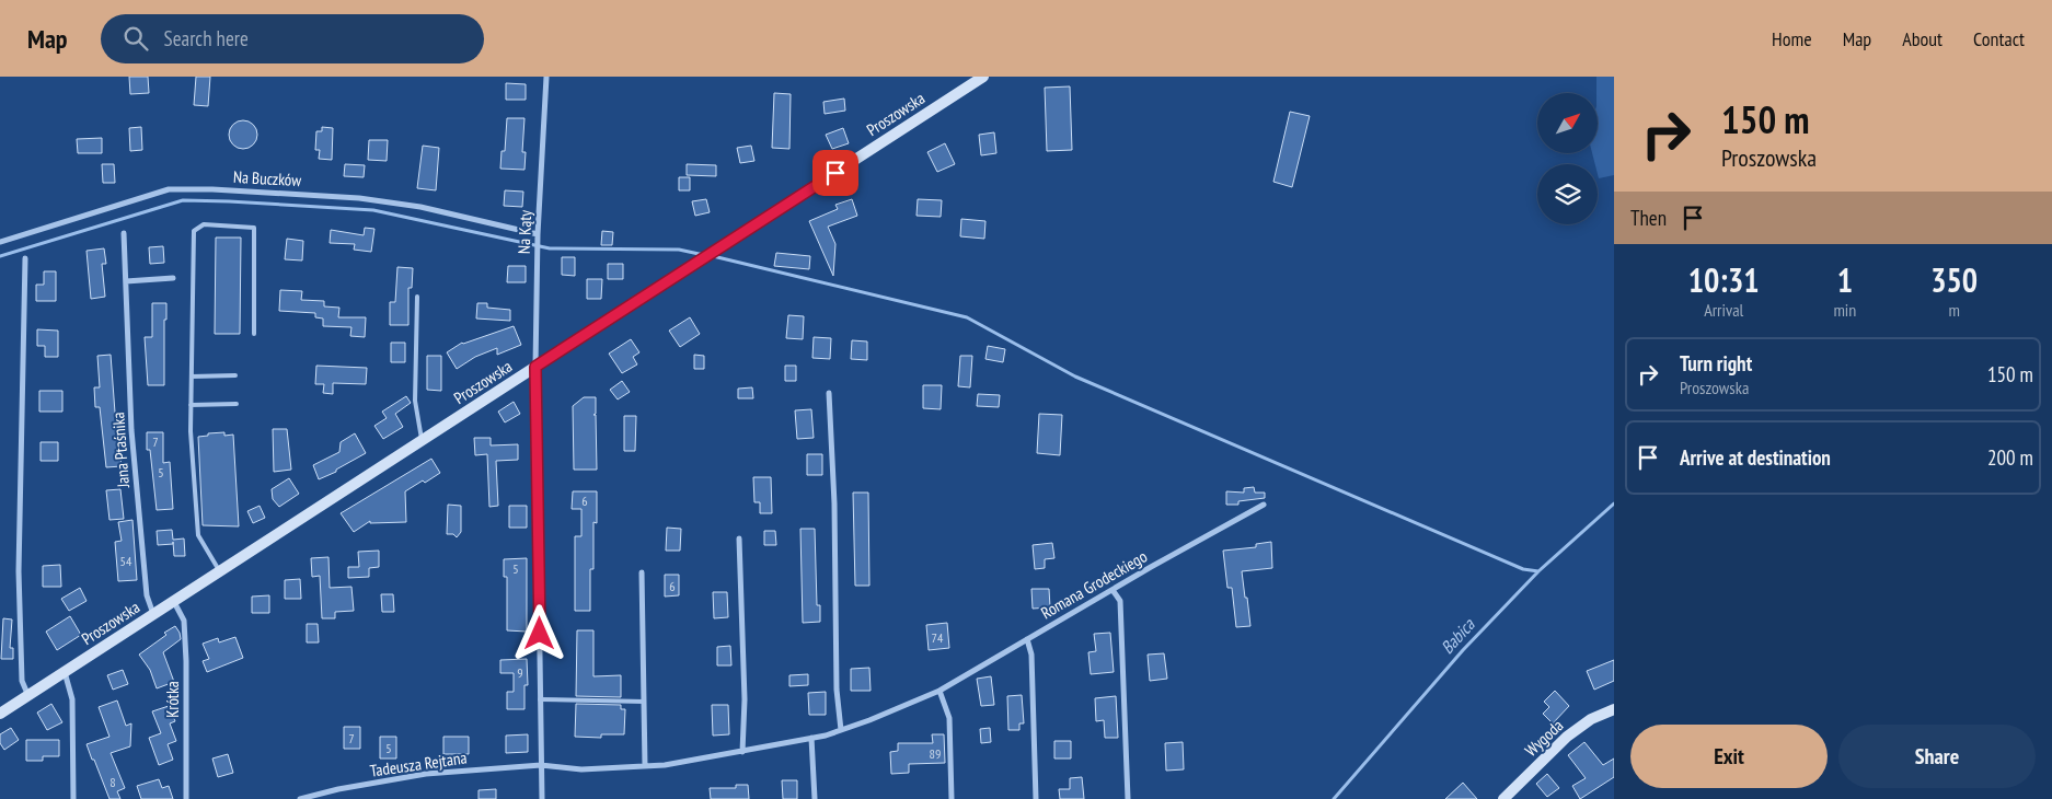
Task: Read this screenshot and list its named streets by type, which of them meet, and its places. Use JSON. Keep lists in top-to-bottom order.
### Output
{
  "streets": {
    "main road": ["Proszowska", "Wygoda"],
    "street": [
      "Na Buczków",
      "Na Kąty",
      "Jana Ptaśnika",
      "Romana Grodeckiego",
      "Krótka",
      "Tadeusza Rejtana"
    ]
  },
  "crossings": [
    ["Proszowska", "Na Kąty"],
    ["Proszowska", "Jana Ptaśnika"],
    ["Proszowska", "Krótka"],
    ["Na Buczków", "Na Kąty"],
    ["Na Kąty", "Romana Grodeckiego"],
    ["Na Kąty", "Tadeusza Rejtana"],
    ["Romana Grodeckiego", "Tadeusza Rejtana"]
  ],
  "water": ["Babica"],
  "house_numbers": [
    "7",
    "5",
    "6",
    "54",
    "5",
    "6",
    "74",
    "9",
    "7",
    "5",
    "89",
    "8"
  ],
  "north": "top right",
  "page": {
    "header": "Map",
    "search": "Search here",
    "nav": [
      "Home",
      "Map",
      "About",
      "Contact"
    ],
    "turn": ["150 m", "Proszowska"],
    "then": "Then",
    "eta": [
      "10:31",
      "Arrival",
      "1",
      "min",
      "350",
      "m"
    ],
    "list": [
      {
        "name": "Turn right",
        "note": "Proszowska",
        "value": "150 m"
      },
      {
        "name": "Arrive at destination",
        "value": "200 m"
      }
    ],
    "buttons": ["Exit", "Share"]
  }
}
